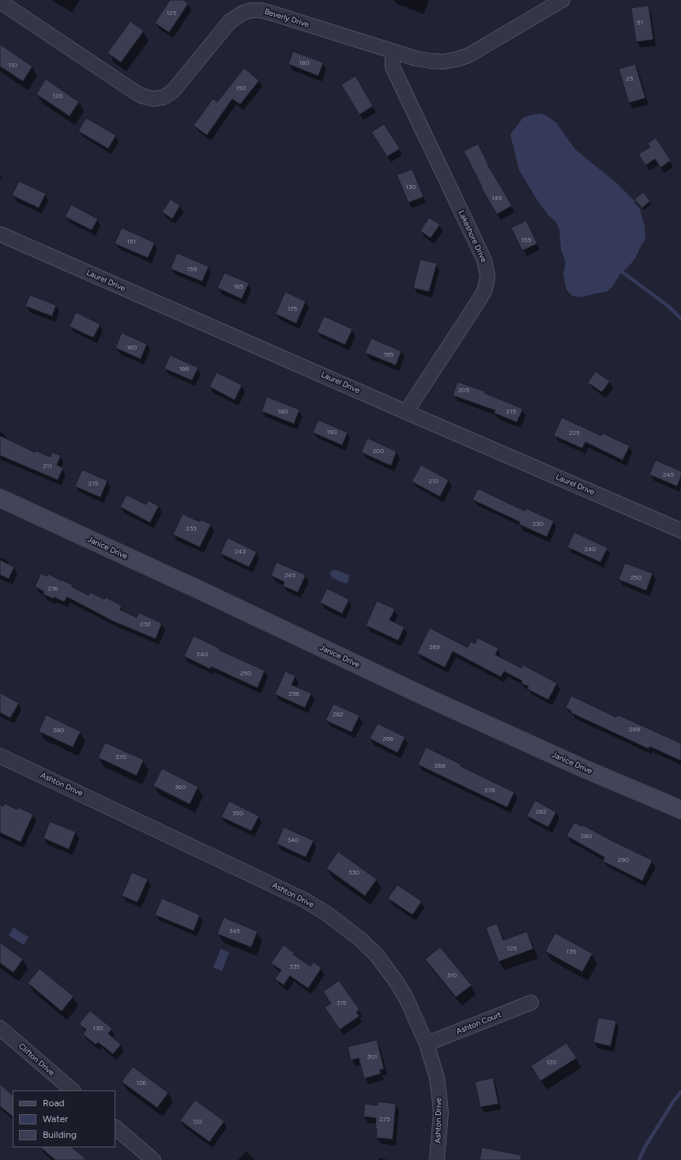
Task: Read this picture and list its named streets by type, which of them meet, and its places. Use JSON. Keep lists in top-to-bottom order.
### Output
{
  "streets": {
    "street": [
      "Beverly Drive",
      "Lakeshore Drive",
      "Laurel Drive",
      "Janice Drive",
      "Ashton Drive",
      "Ashton Court",
      "Clifton Drive"
    ]
  },
  "crossings": [
    ["Beverly Drive", "Lakeshore Drive"],
    ["Lakeshore Drive", "Laurel Drive"],
    ["Ashton Drive", "Ashton Court"]
  ],
  "house_numbers": [
    "125",
    "51",
    "180",
    "110",
    "25",
    "150",
    "120",
    "130",
    "145",
    "155",
    "151",
    "159",
    "165",
    "175",
    "160",
    "195",
    "166",
    "205",
    "180",
    "215",
    "190",
    "225",
    "200",
    "211",
    "245",
    "210",
    "215",
    "230",
    "233",
    "240",
    "243",
    "245",
    "250",
    "216",
    "232",
    "269",
    "240",
    "250",
    "256",
    "262",
    "289",
    "380",
    "266",
    "370",
    "268",
    "360",
    "276",
    "282",
    "350",
    "280",
    "340",
    "290",
    "330",
    "345",
    "125",
    "135",
    "335",
    "310",
    "315",
    "130",
    "301",
    "120",
    "126",
    "275",
    "122"
  ],
  "legend": ["Road", "Water", "Building"]
}
